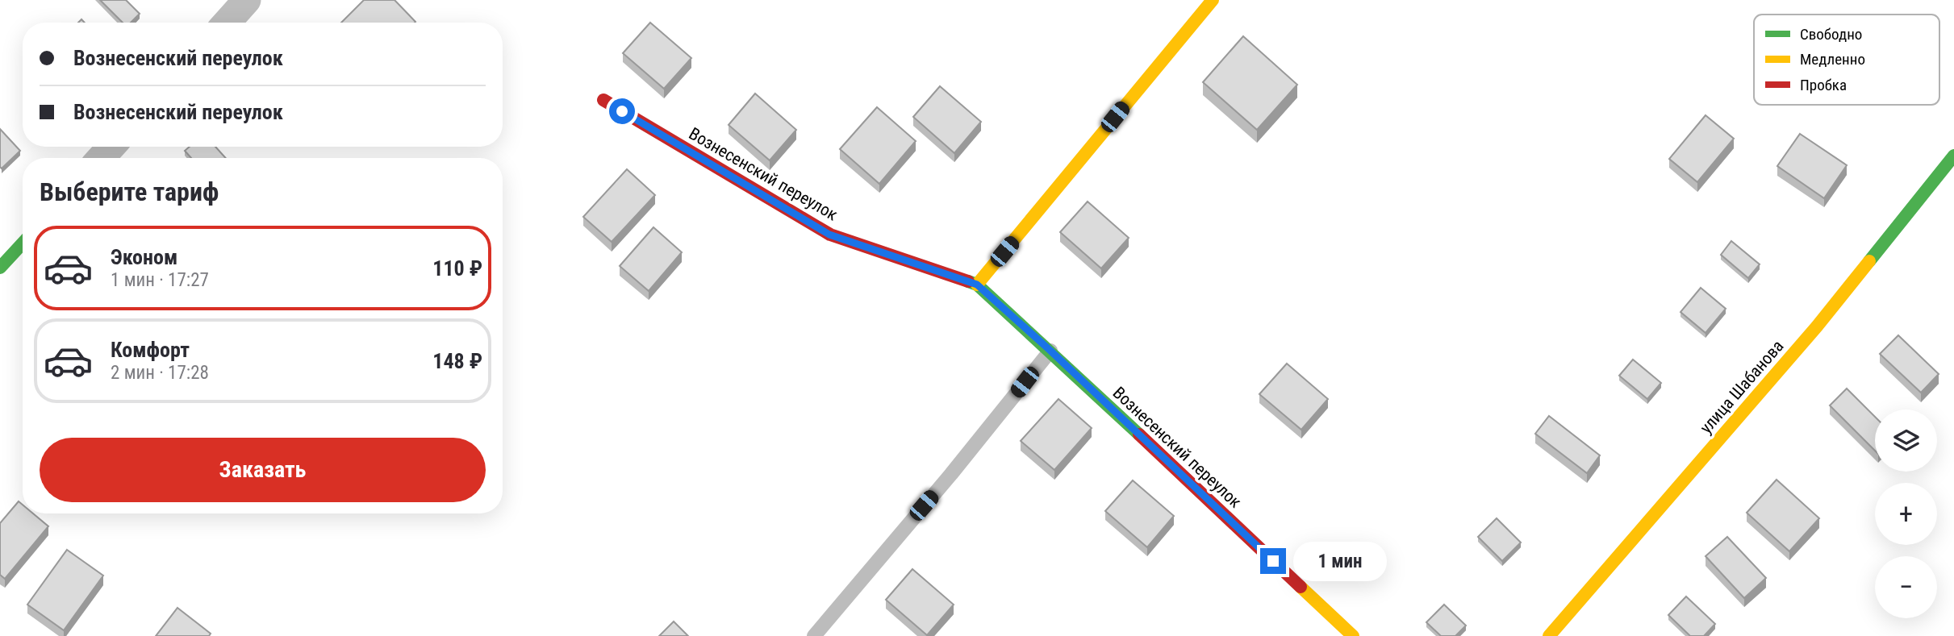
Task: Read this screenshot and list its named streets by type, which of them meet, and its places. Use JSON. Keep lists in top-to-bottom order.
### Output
{
  "streets": {
    "street": ["Вознесенский переулок", "улица Шабанова"]
  },
  "legend": ["Свободно", "Медленно", "Пробка"],
  "page": {
    "banner": ["Вознесенский переулок", "Вознесенский переулок"],
    "heading": "Выберите тариф",
    "list": [
      {
        "name": "Эконом",
        "note": "1 мин · 17:27",
        "value": "110 ₽"
      },
      {
        "name": "Комфорт",
        "note": "2 мин · 17:28",
        "value": "148 ₽"
      }
    ],
    "map_buttons": ["+", "−"],
    "buttons": "Заказать",
    "bubble": "1 мин"
  }
}
